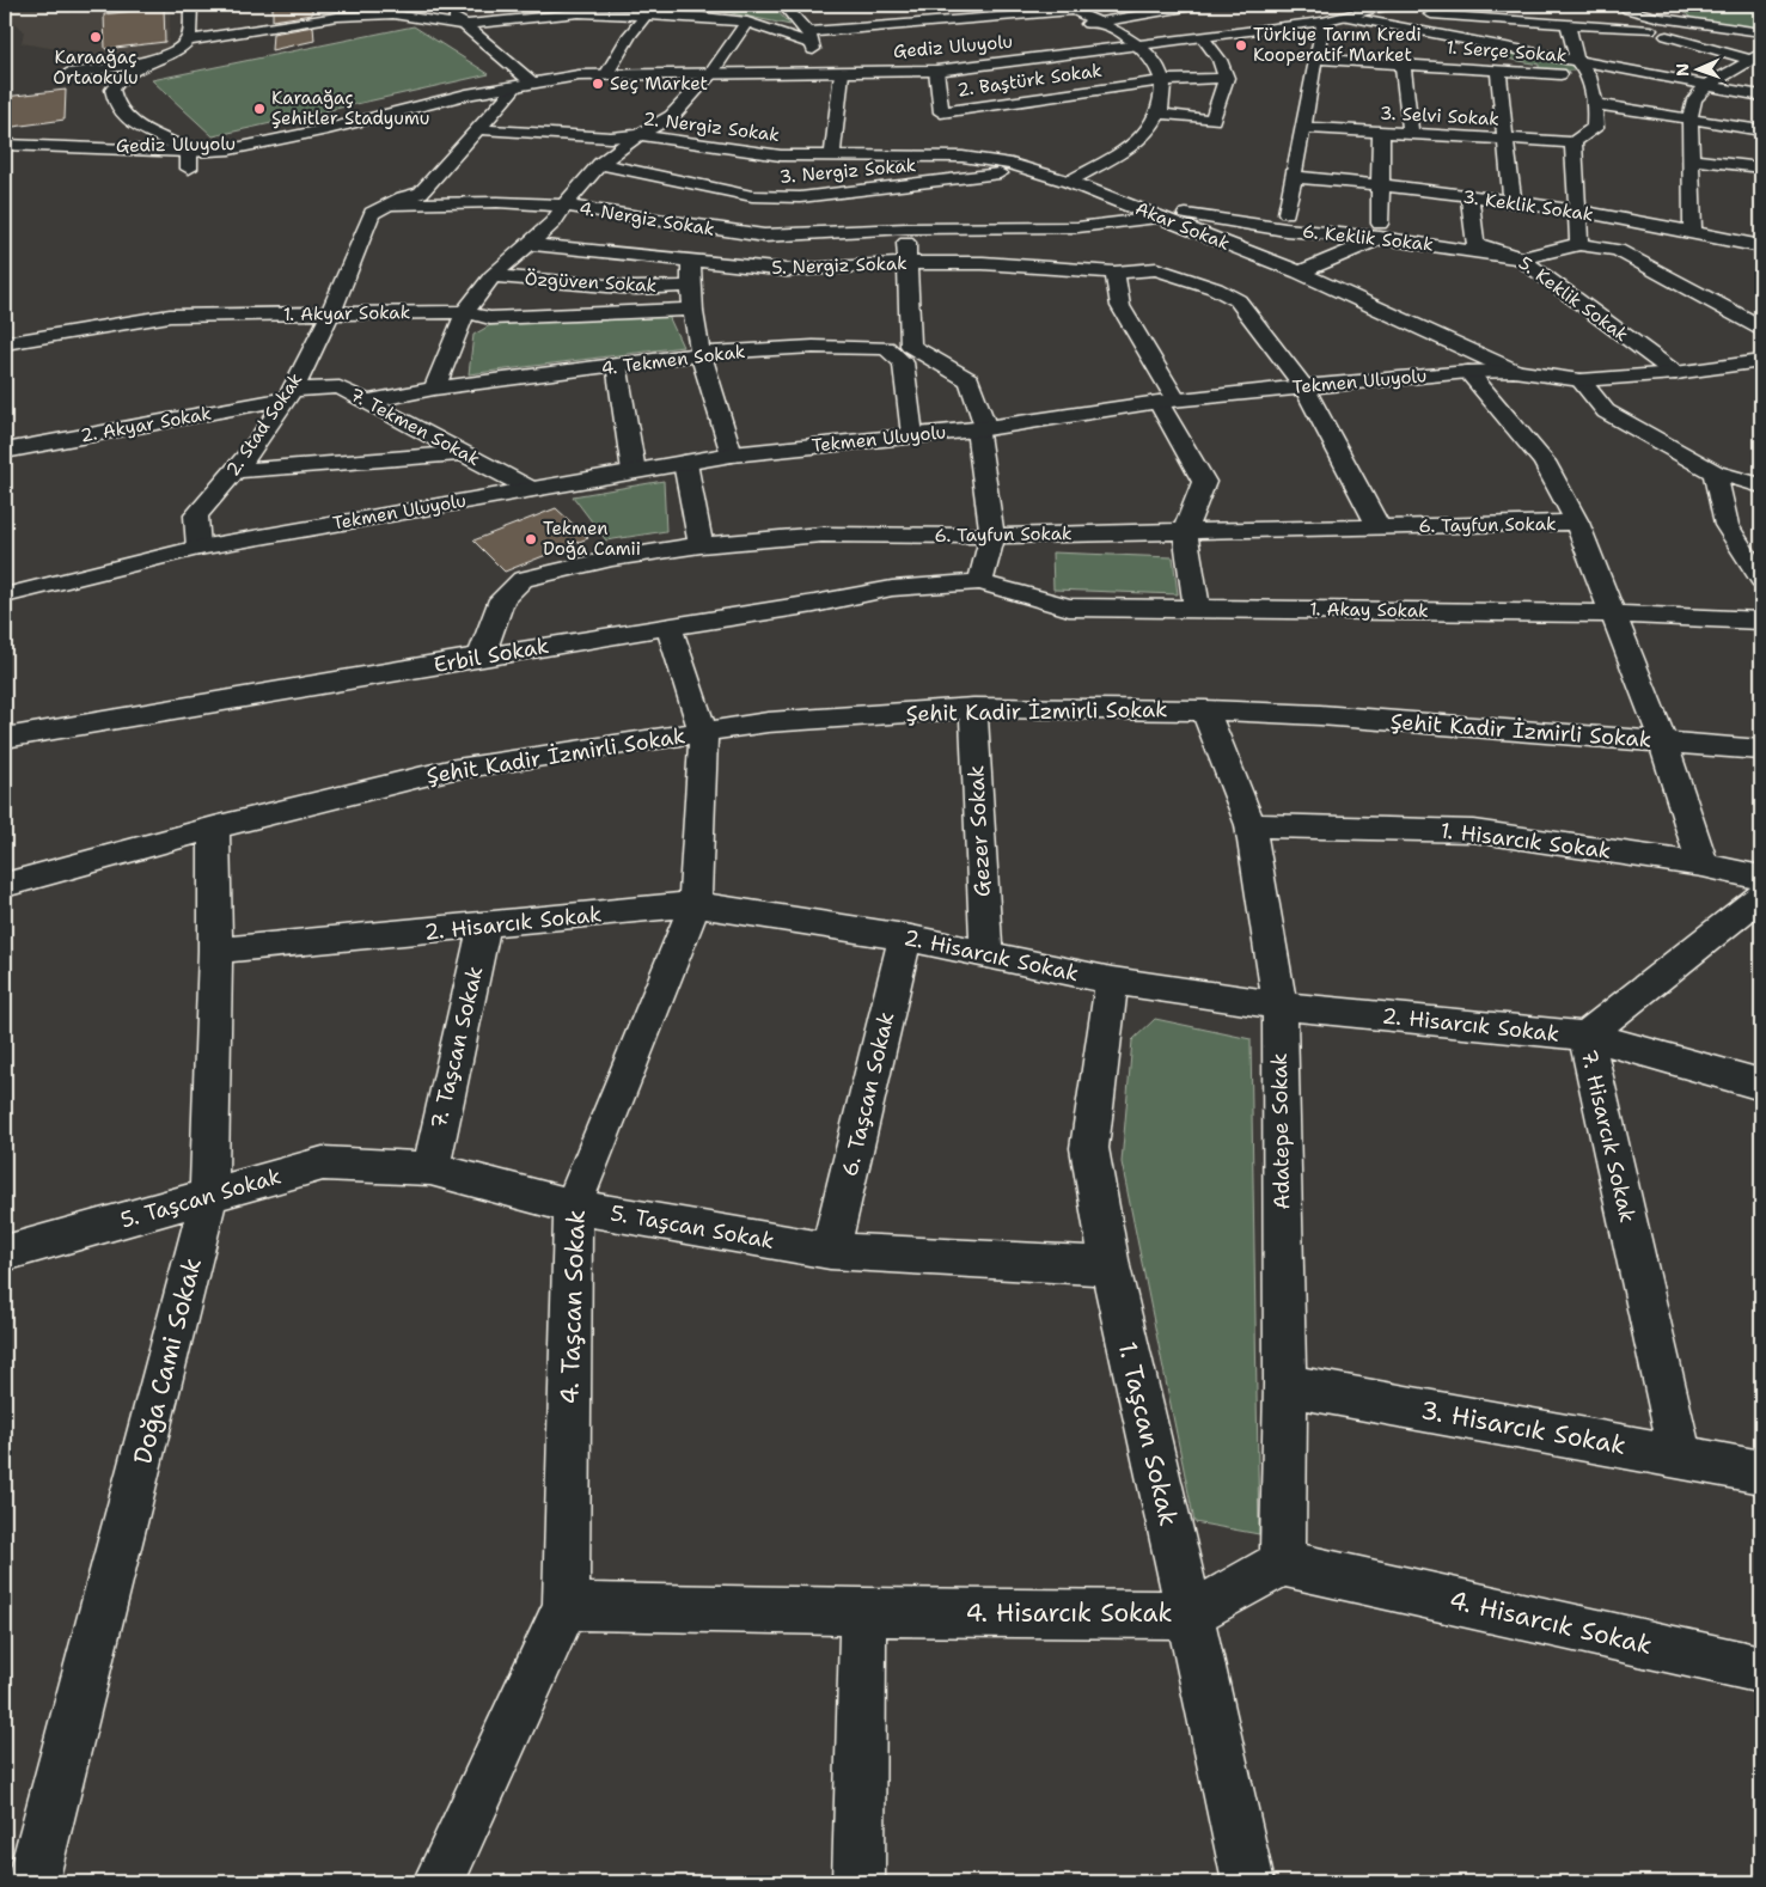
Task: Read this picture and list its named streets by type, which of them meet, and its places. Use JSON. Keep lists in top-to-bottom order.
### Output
{
  "streets": {
    "street": [
      "Gediz Uluyolu",
      "1. Serçe Sokak",
      "2. Baştürk Sokak",
      "3. Selvi Sokak",
      "2. Nergiz Sokak",
      "3. Nergiz Sokak",
      "3. Keklik Sokak",
      "4. Nergiz Sokak",
      "Akar Sokak",
      "6. Keklik Sokak",
      "5. Nergiz Sokak",
      "Özgüven Sokak",
      "5. Keklik Sokak",
      "1. Akyar Sokak",
      "4. Tekmen Sokak",
      "Tekmen Uluyolu",
      "2. Akyar Sokak",
      "2. Stad Sokak",
      "7. Tekmen Sokak",
      "6. Tayfun Sokak",
      "1. Akay Sokak",
      "Erbil Sokak",
      "Şehit Kadir İzmirli Sokak",
      "Gezer Sokak",
      "1. Hisarcık Sokak",
      "2. Hisarcık Sokak",
      "7. Taşcan Sokak",
      "6. Taşcan Sokak",
      "Adatepe Sokak",
      "7. Hisarcık Sokak",
      "5. Taşcan Sokak",
      "4. Taşcan Sokak",
      "Doğa Cami Sokak",
      "3. Hisarcık Sokak",
      "1. Taşcan Sokak",
      "4. Hisarcık Sokak"
    ]
  },
  "crossings": [
    ["Gediz Uluyolu", "2. Baştürk Sokak"],
    ["Gediz Uluyolu", "2. Stad Sokak"],
    ["2. Nergiz Sokak", "Akar Sokak"],
    ["2. Nergiz Sokak", "2. Stad Sokak"],
    ["3. Nergiz Sokak", "Akar Sokak"],
    ["3. Keklik Sokak", "5. Keklik Sokak"],
    ["4. Nergiz Sokak", "Akar Sokak"],
    ["4. Nergiz Sokak", "2. Stad Sokak"],
    ["Akar Sokak", "6. Keklik Sokak"],
    ["Akar Sokak", "Tekmen Uluyolu"],
    ["6. Keklik Sokak", "5. Keklik Sokak"],
    ["5. Nergiz Sokak", "Tekmen Uluyolu"],
    ["5. Nergiz Sokak", "6. Tayfun Sokak"],
    ["5. Keklik Sokak", "Tekmen Uluyolu"],
    ["1. Akyar Sokak", "2. Stad Sokak"],
    ["4. Tekmen Sokak", "Tekmen Uluyolu"],
    ["4. Tekmen Sokak", "7. Tekmen Sokak"],
    ["Tekmen Uluyolu", "2. Stad Sokak"],
    ["Tekmen Uluyolu", "7. Tekmen Sokak"],
    ["2. Akyar Sokak", "2. Stad Sokak"],
    ["2. Akyar Sokak", "7. Tekmen Sokak"],
    ["2. Stad Sokak", "7. Tekmen Sokak"],
    ["6. Tayfun Sokak", "Erbil Sokak"],
    ["1. Akay Sokak", "Erbil Sokak"],
    ["Erbil Sokak", "4. Taşcan Sokak"],
    ["Şehit Kadir İzmirli Sokak", "Gezer Sokak"],
    ["Şehit Kadir İzmirli Sokak", "Adatepe Sokak"],
    ["Şehit Kadir İzmirli Sokak", "4. Taşcan Sokak"],
    ["Şehit Kadir İzmirli Sokak", "Doğa Cami Sokak"],
    ["Gezer Sokak", "2. Hisarcık Sokak"],
    ["1. Hisarcık Sokak", "Adatepe Sokak"],
    ["2. Hisarcık Sokak", "7. Taşcan Sokak"],
    ["2. Hisarcık Sokak", "6. Taşcan Sokak"],
    ["2. Hisarcık Sokak", "Adatepe Sokak"],
    ["2. Hisarcık Sokak", "7. Hisarcık Sokak"],
    ["2. Hisarcık Sokak", "4. Taşcan Sokak"],
    ["2. Hisarcık Sokak", "Doğa Cami Sokak"],
    ["2. Hisarcık Sokak", "1. Taşcan Sokak"],
    ["7. Taşcan Sokak", "5. Taşcan Sokak"],
    ["6. Taşcan Sokak", "5. Taşcan Sokak"],
    ["Adatepe Sokak", "3. Hisarcık Sokak"],
    ["Adatepe Sokak", "4. Hisarcık Sokak"],
    ["7. Hisarcık Sokak", "3. Hisarcık Sokak"],
    ["5. Taşcan Sokak", "4. Taşcan Sokak"],
    ["5. Taşcan Sokak", "Doğa Cami Sokak"],
    ["5. Taşcan Sokak", "1. Taşcan Sokak"],
    ["4. Taşcan Sokak", "4. Hisarcık Sokak"],
    ["1. Taşcan Sokak", "4. Hisarcık Sokak"]
  ],
  "places": [
    "Karaağaç Ortaokulu",
    "Türkiye Tarım Kredi Kooperatif Market",
    "Seç Market",
    "Karaağaç Şehitler Stadyumu",
    "Tekmen Doğa Camii"
  ],
  "north": "left"
}
